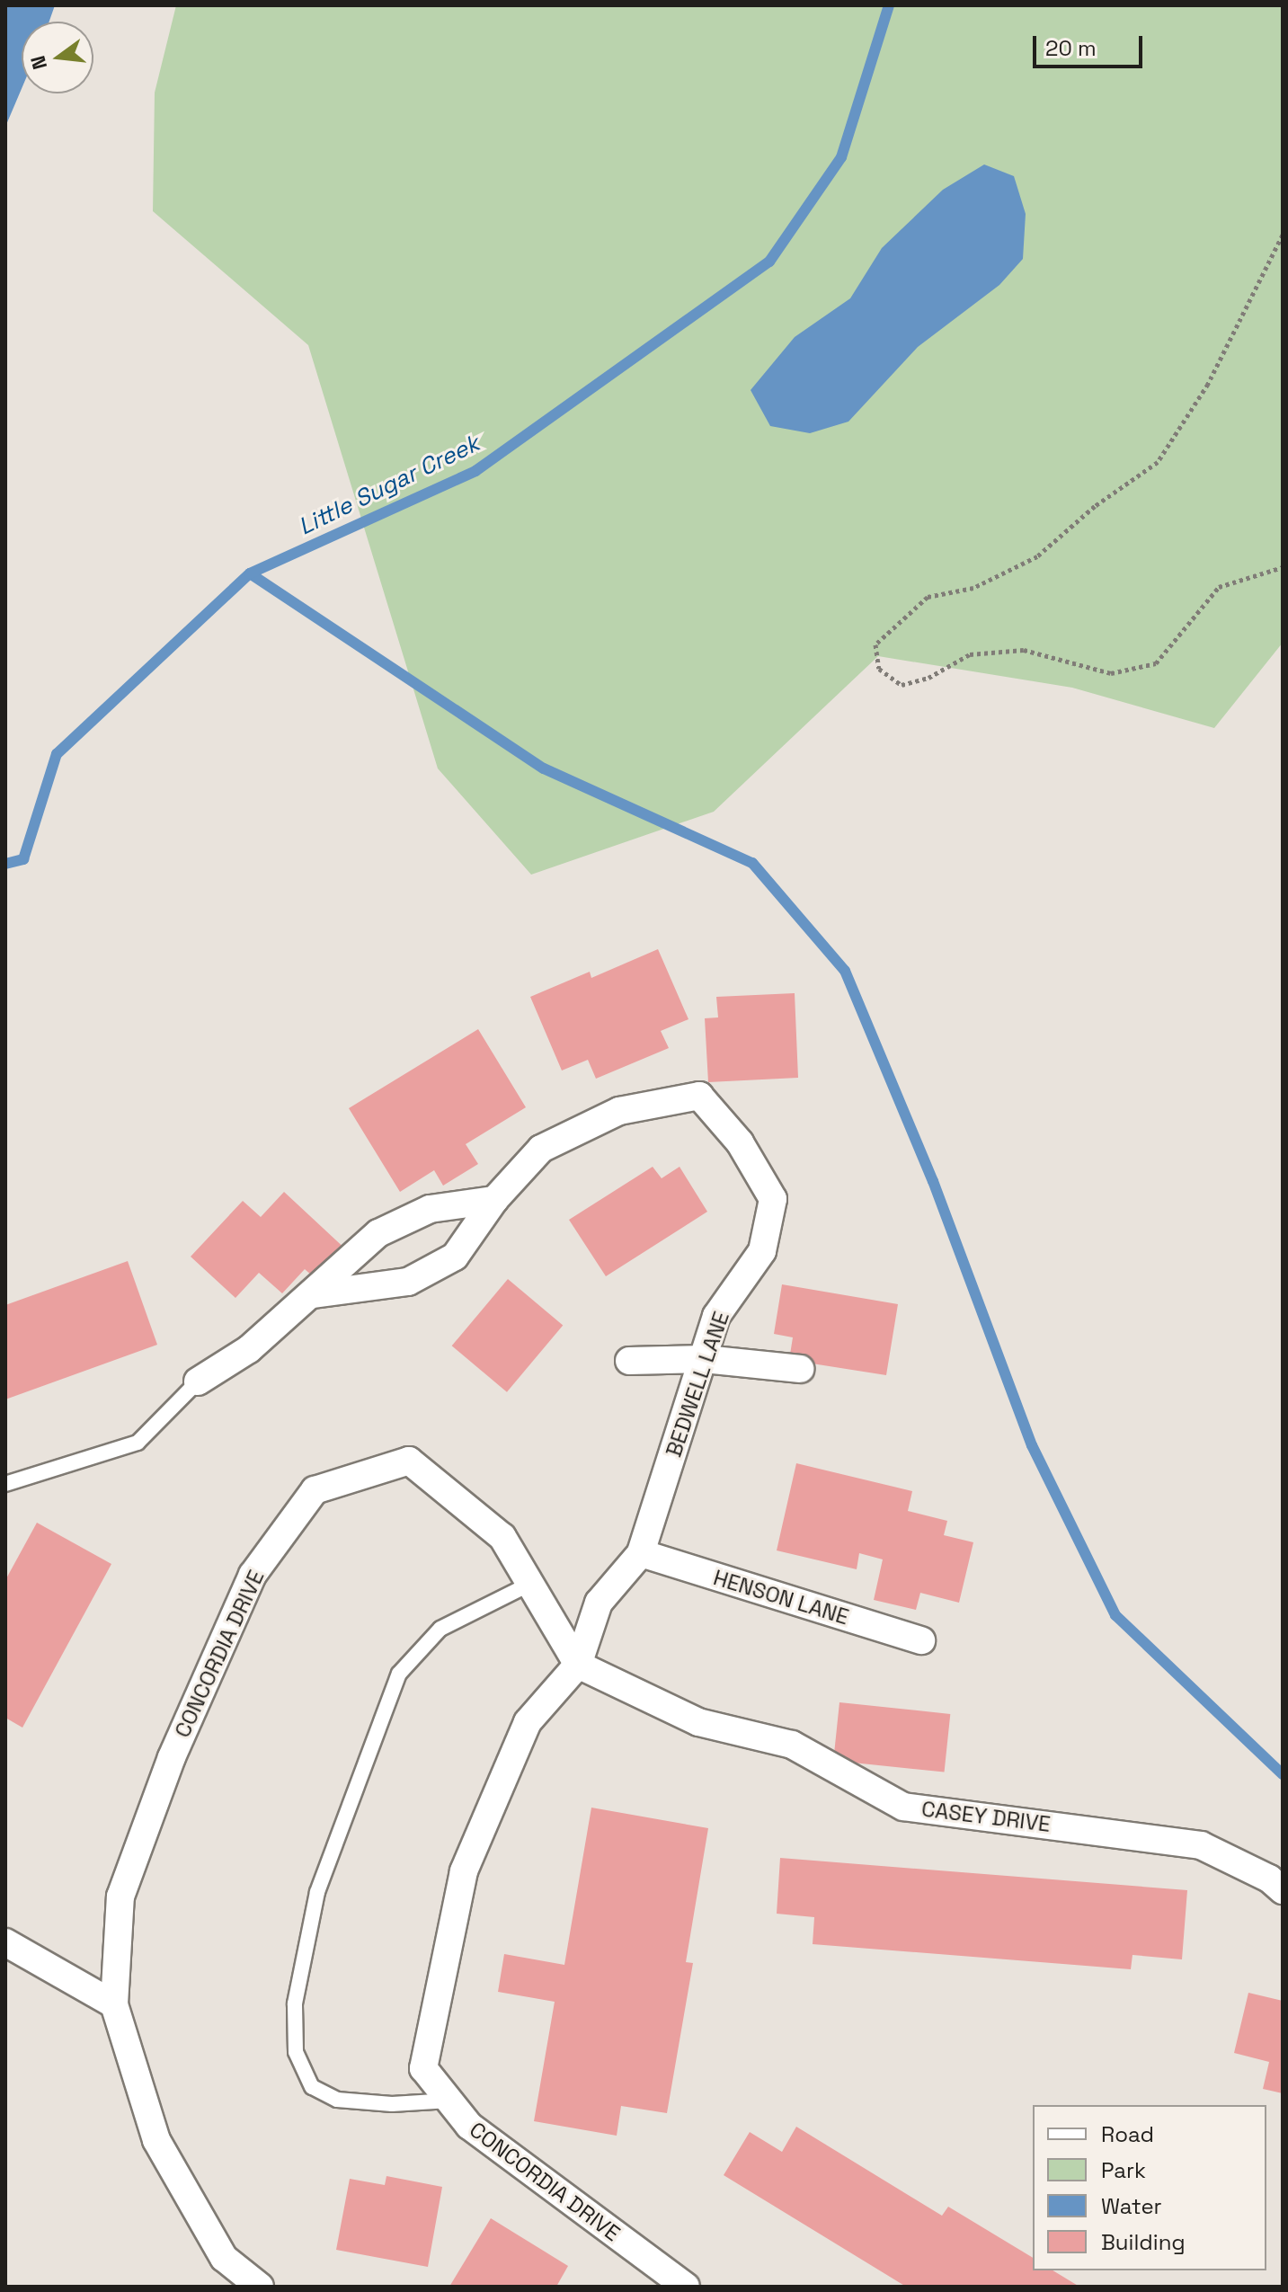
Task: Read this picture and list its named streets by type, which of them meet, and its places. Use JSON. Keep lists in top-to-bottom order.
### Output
{
  "streets": {
    "street": [
      "BEDWELL LANE",
      "HENSON LANE",
      "CONCORDIA DRIVE",
      "CASEY DRIVE"
    ]
  },
  "crossings": [
    ["BEDWELL LANE", "HENSON LANE"],
    ["BEDWELL LANE", "CONCORDIA DRIVE"],
    ["BEDWELL LANE", "CASEY DRIVE"],
    ["CONCORDIA DRIVE", "CASEY DRIVE"]
  ],
  "water": ["Little Sugar Creek"],
  "legend": [
    "Road",
    "Park",
    "Water",
    "Building"
  ],
  "scale_bar": "20 m",
  "north": "left"
}
